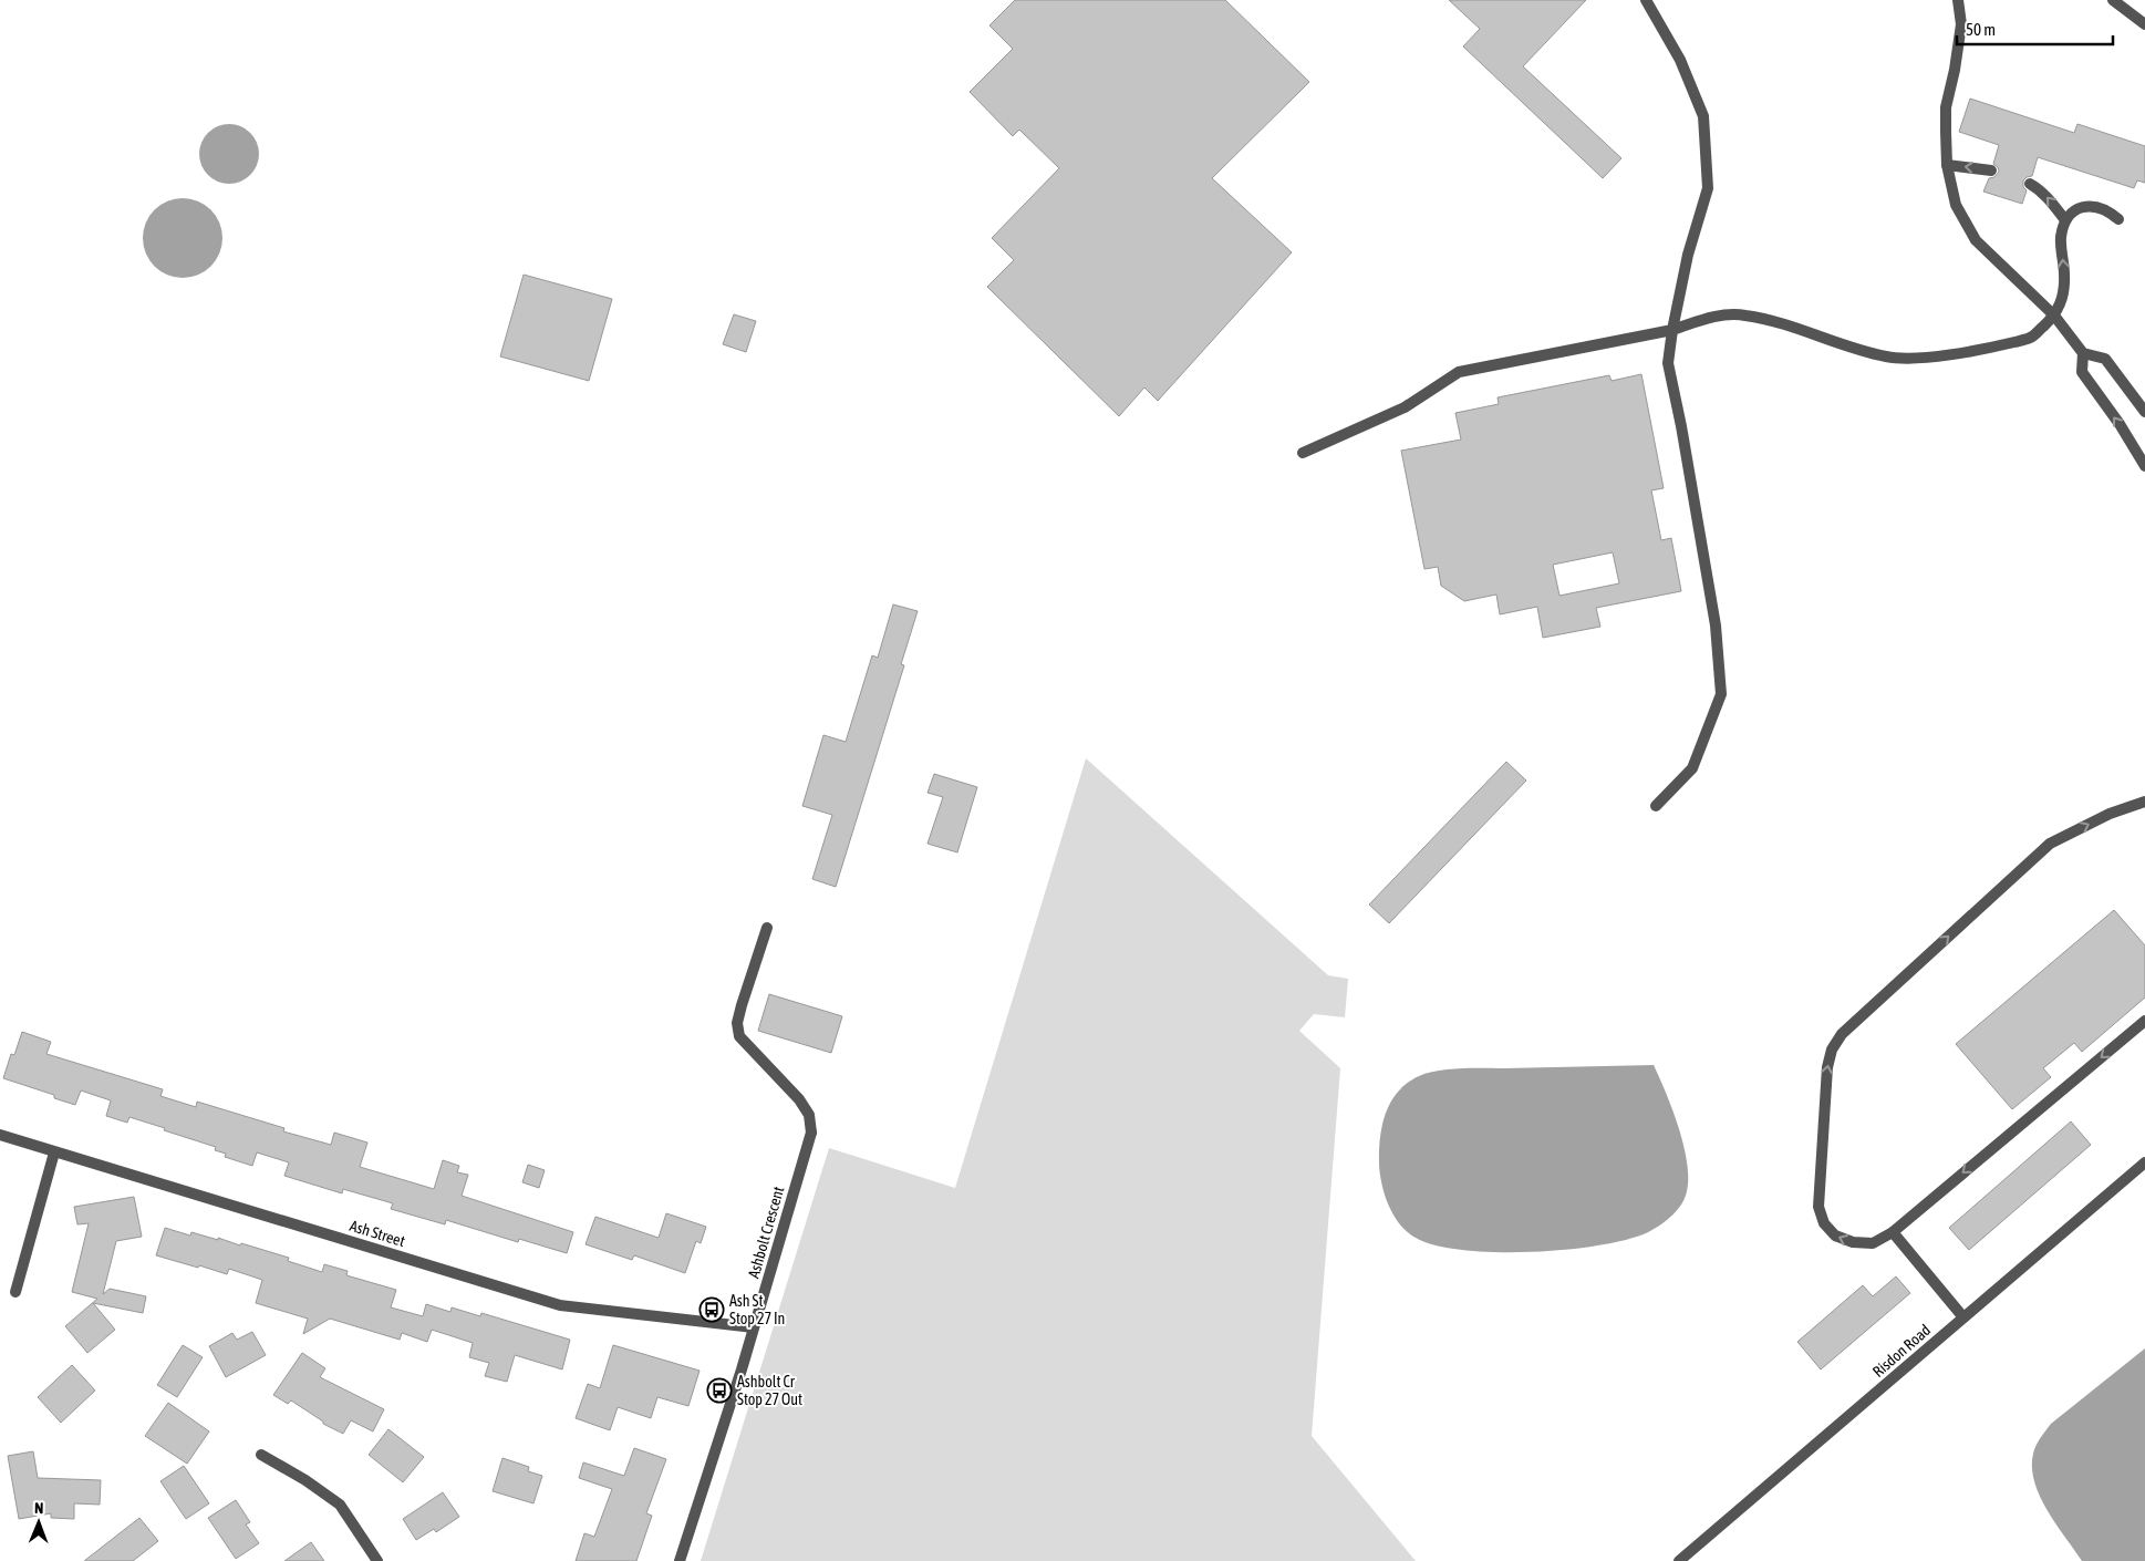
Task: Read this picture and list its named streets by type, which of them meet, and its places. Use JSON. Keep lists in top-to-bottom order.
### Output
{
  "streets": {
    "street": ["Ashbolt Crescent", "Ash Street", "Risdon Road"]
  },
  "crossings": [
    ["Ashbolt Crescent", "Ash Street"]
  ],
  "places": {
    "bus stop": ["Ash St Stop 27 In", "Ashbolt Cr Stop 27 Out"]
  },
  "scale_bar": "50 m",
  "north": "top"
}
